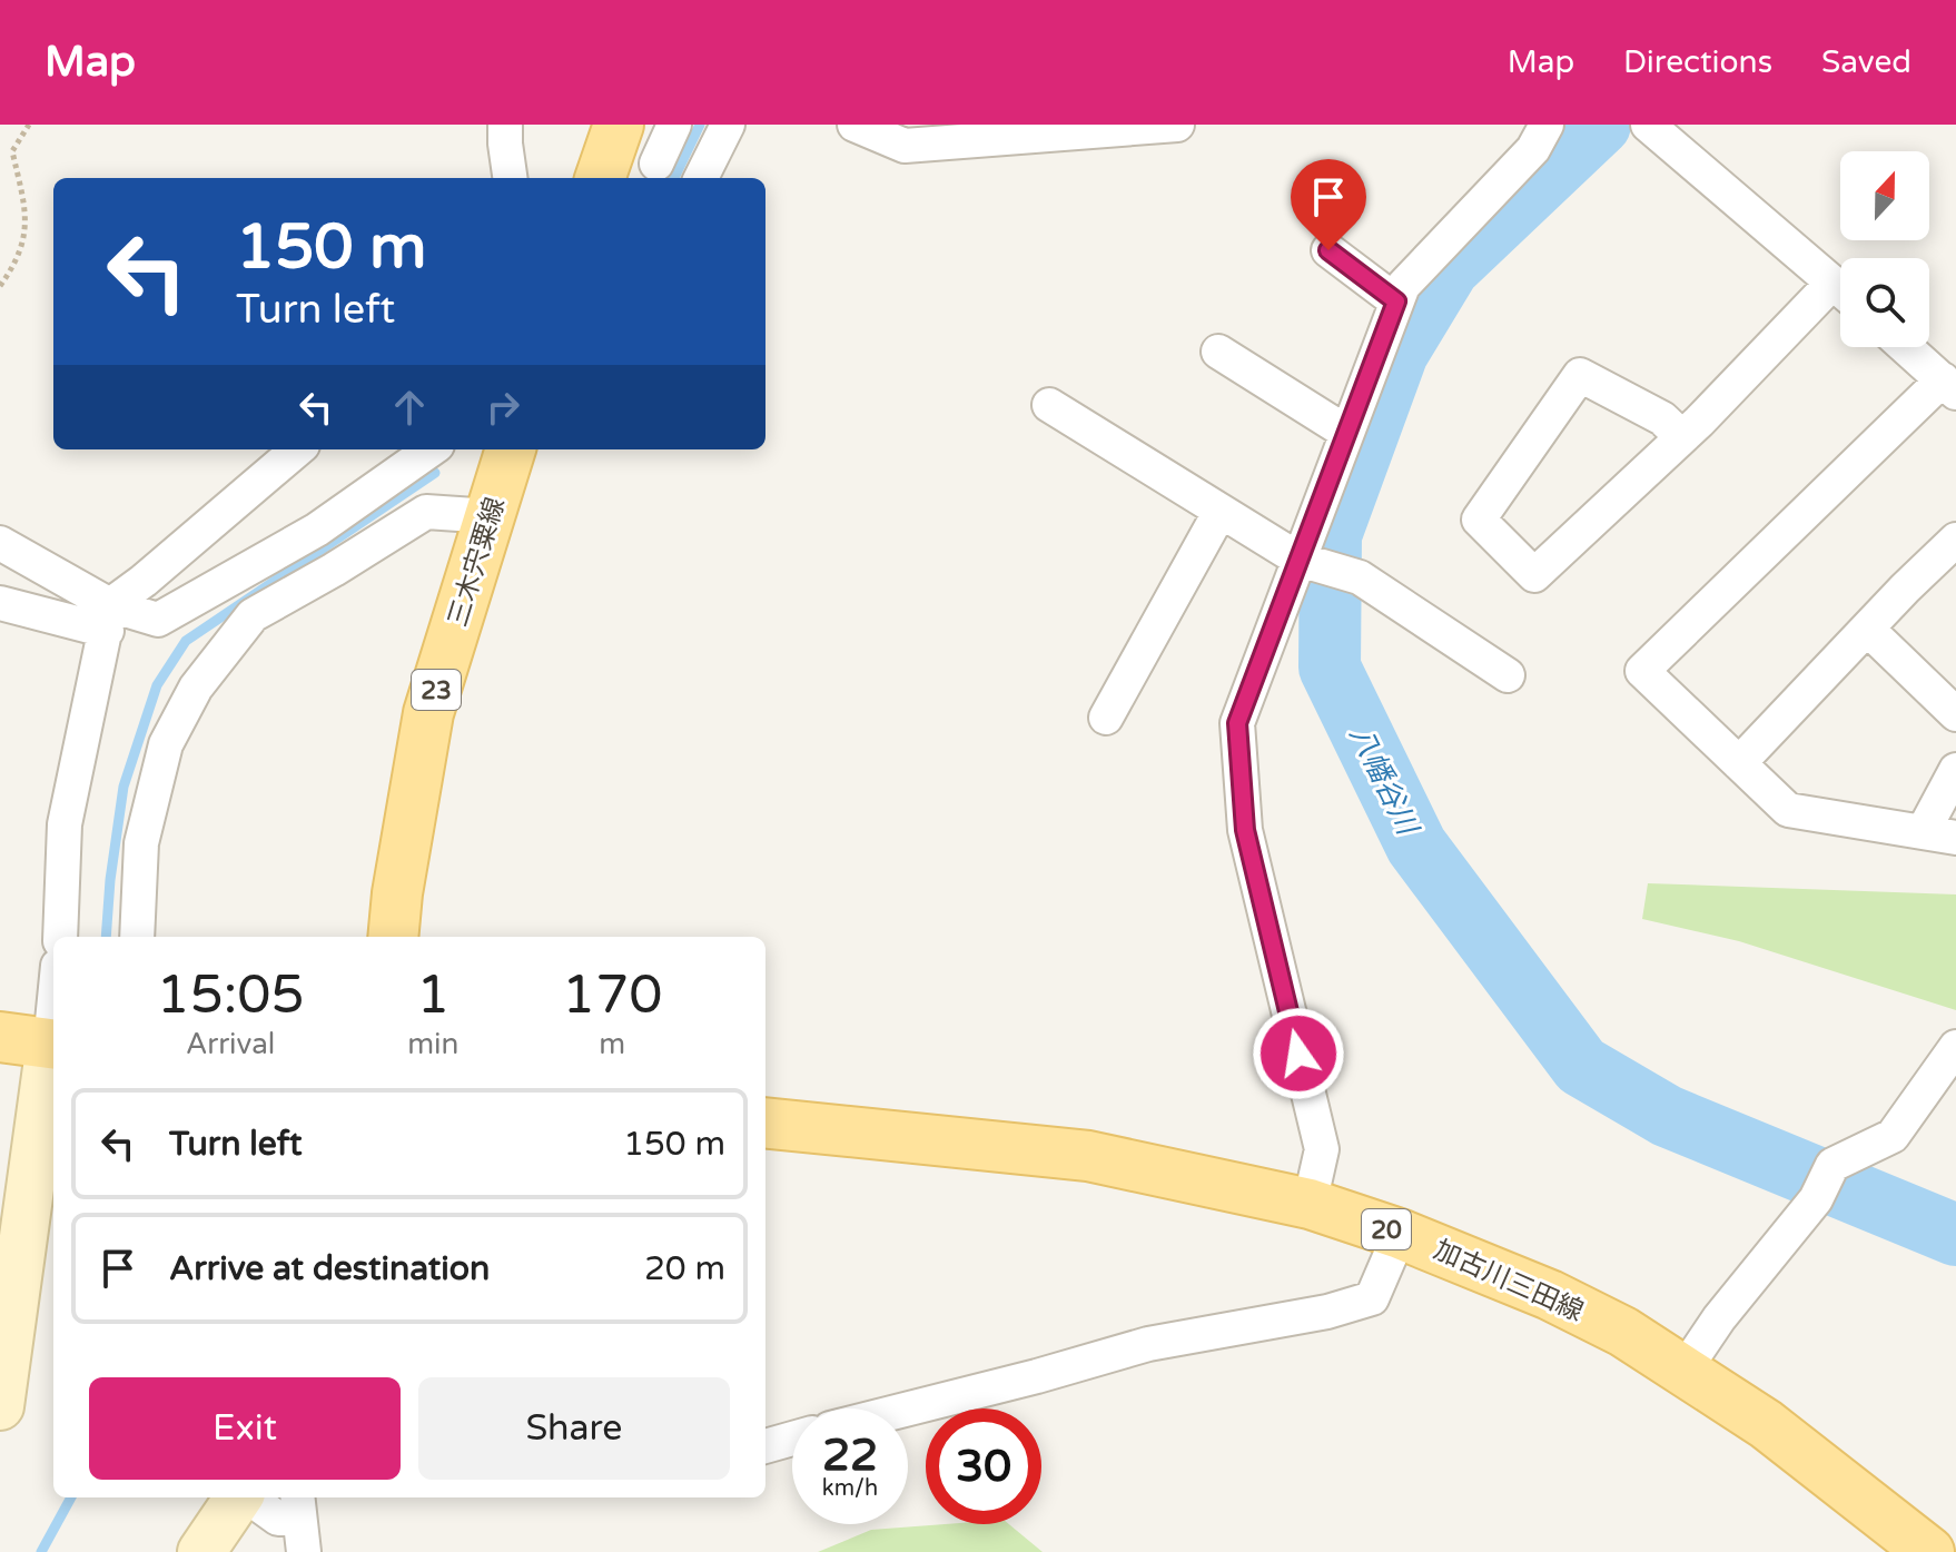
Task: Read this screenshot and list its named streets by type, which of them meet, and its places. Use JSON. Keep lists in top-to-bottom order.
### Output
{
  "streets": {
    "main road": [
      "三木宍粟線",
      "23",
      "20",
      "加古川三田線"
    ]
  },
  "water": ["八幡谷川"],
  "north": "top",
  "page": {
    "header": "Map",
    "nav": ["Map", "Directions", "Saved"],
    "turn": ["150 m", "Turn left"],
    "eta": [
      "15:05",
      "Arrival",
      "1",
      "min",
      "170",
      "m"
    ],
    "list": [
      {
        "name": "Turn left",
        "value": "150 m"
      },
      {
        "name": "Arrive at destination",
        "value": "20 m"
      }
    ],
    "buttons": ["Exit", "Share"],
    "speed": "22 km/h",
    "limit": "30"
  }
}
